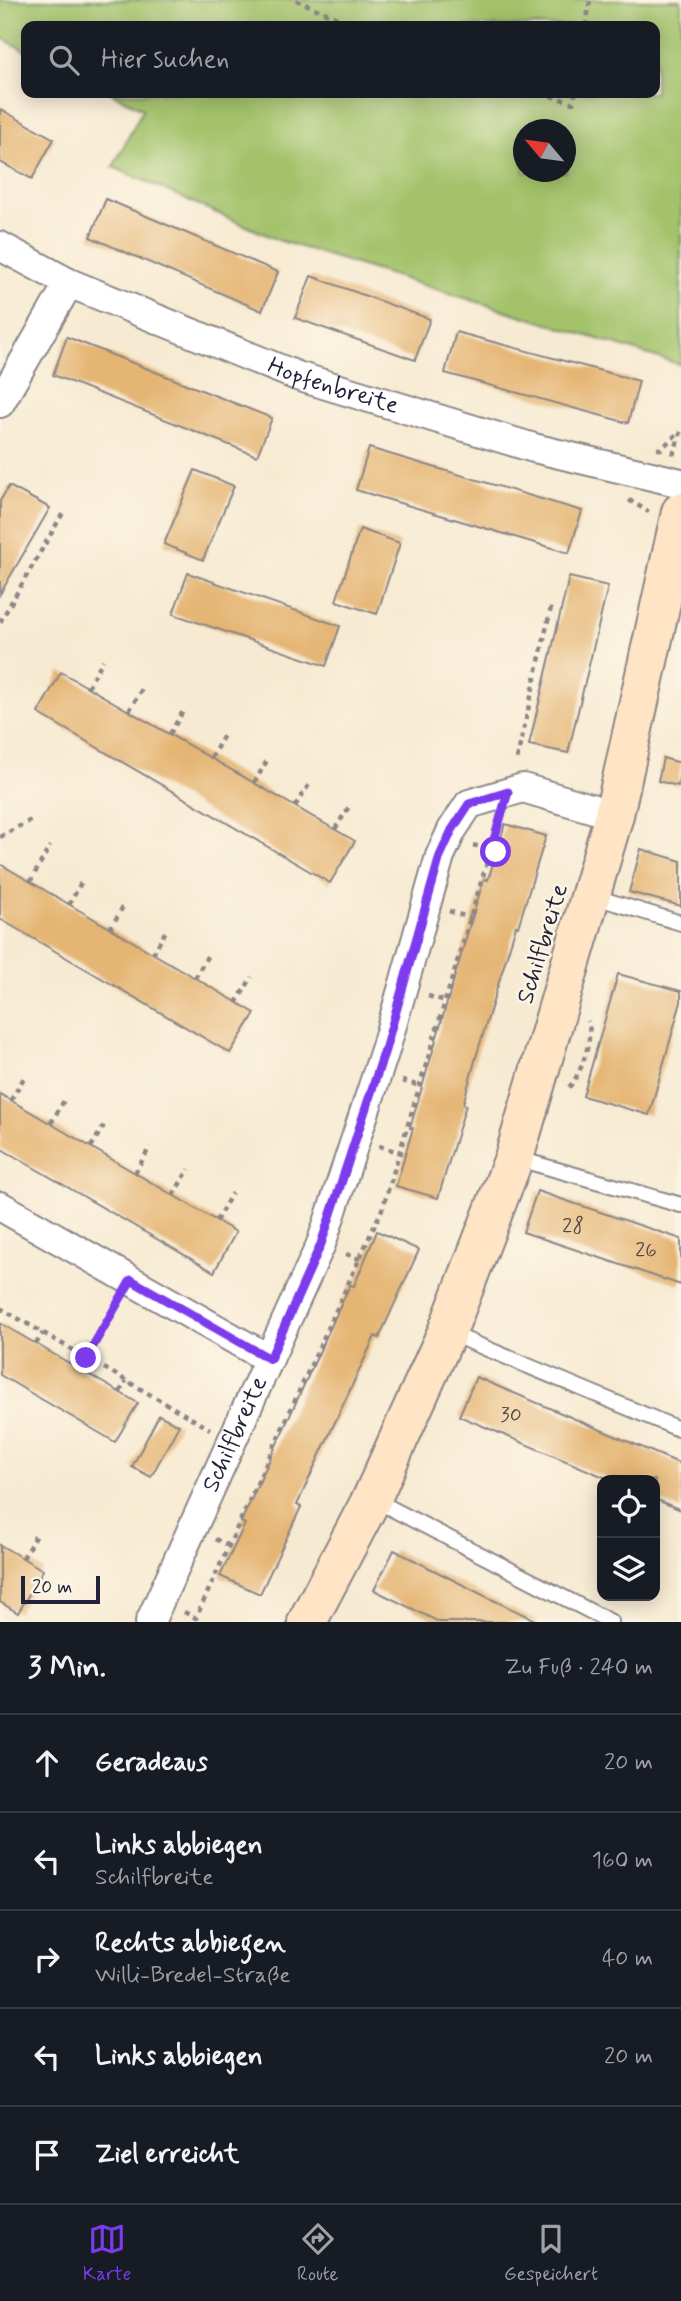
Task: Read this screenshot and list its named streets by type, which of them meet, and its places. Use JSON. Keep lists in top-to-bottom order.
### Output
{
  "streets": {
    "main road": ["Schilfbreite"],
    "street": ["Hopfenbreite"]
  },
  "house_numbers": ["28", "26", "30"],
  "scale_bar": "20 m",
  "north": "top left",
  "page": {
    "search": "Hier suchen",
    "scale": "20 m",
    "heading": ["3 Min.", "Zu Fuß · 240 m"],
    "list": [
      ["Geradeaus", "20 m"],
      ["Links abbiegen", "Schilfbreite", "160 m"],
      ["Rechts abbiegen", "Willi-Bredel-Straße", "40 m"],
      ["Links abbiegen", "20 m"],
      "Ziel erreicht"
    ],
    "nav": ["Karte", "Route", "Gespeichert"]
  }
}
